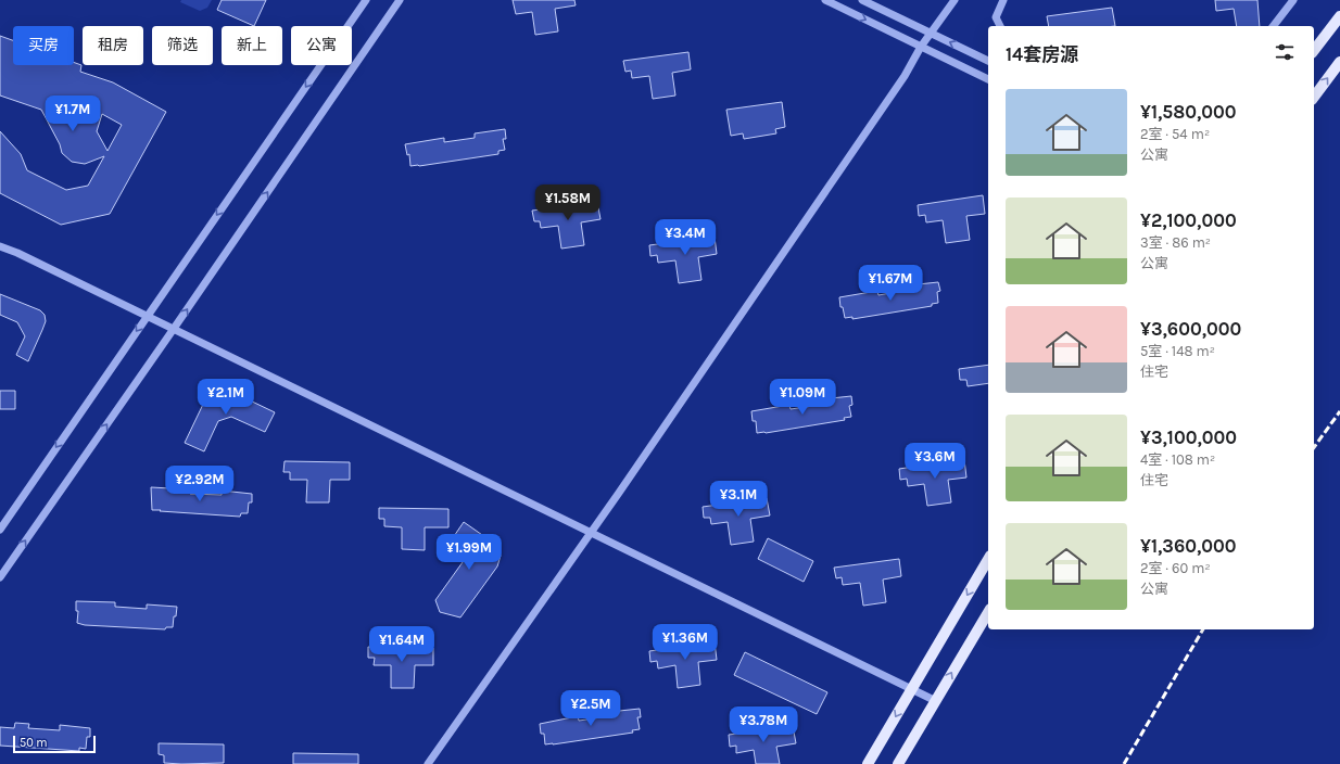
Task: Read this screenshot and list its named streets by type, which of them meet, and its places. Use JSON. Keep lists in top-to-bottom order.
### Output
{
  "scale_bar": "50 m",
  "page": {
    "chip": [
      "买房",
      "租房",
      "筛选",
      "新上",
      "公寓"
    ],
    "heading": "14套房源",
    "list": [
      {
        "name": "¥1,580,000",
        "note": "2室 · 54 m² · 公寓"
      },
      {
        "name": "¥2,100,000",
        "note": "3室 · 86 m² · 公寓"
      },
      {
        "name": "¥3,600,000",
        "note": "5室 · 148 m² · 住宅"
      },
      {
        "name": "¥3,100,000",
        "note": "4室 · 108 m² · 住宅"
      },
      {
        "name": "¥1,360,000",
        "note": "2室 · 60 m² · 公寓"
      }
    ],
    "price": [
      "¥1.7M",
      "¥1.58M",
      "¥3.4M",
      "¥1.67M",
      "¥2.1M",
      "¥1.09M",
      "¥3.6M",
      "¥2.92M",
      "¥3.1M",
      "¥1.99M",
      "¥1.36M",
      "¥1.64M",
      "¥2.5M",
      "¥3.78M"
    ],
    "scale": "50 m"
  }
}
